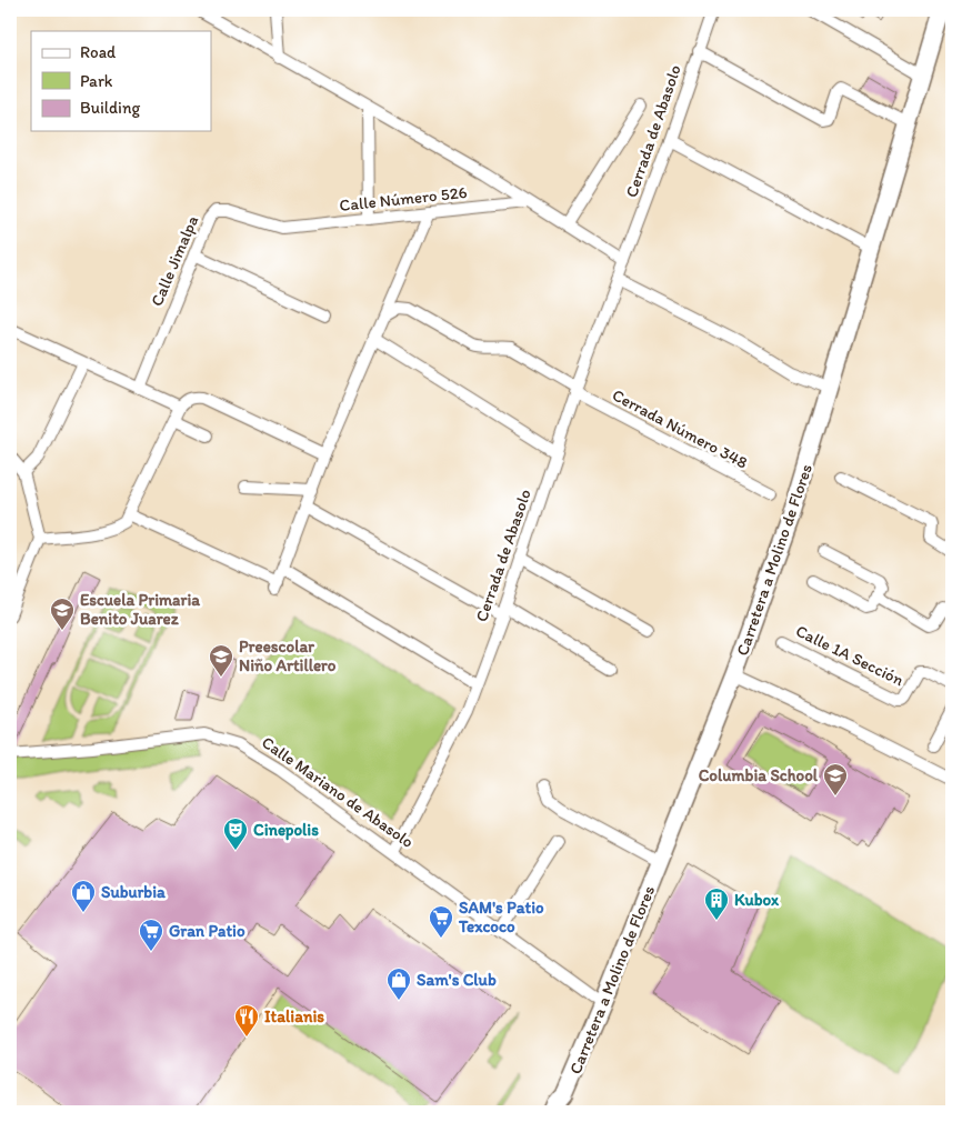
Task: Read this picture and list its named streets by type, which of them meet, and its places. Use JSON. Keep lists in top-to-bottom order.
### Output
{
  "streets": {
    "main road": ["Carretera a Molino de Flores"],
    "street": [
      "Cerrada de Abasolo",
      "Calle Número 526",
      "Calle Jimalpa",
      "Cerrada Número 348",
      "Calle 1A Sección",
      "Calle Mariano de Abasolo"
    ]
  },
  "crossings": [
    ["Cerrada de Abasolo", "Cerrada Número 348"],
    ["Cerrada de Abasolo", "Calle Mariano de Abasolo"],
    ["Calle Número 526", "Calle Jimalpa"],
    ["Carretera a Molino de Flores", "Calle Mariano de Abasolo"]
  ],
  "places": {
    "school or university": ["Escuela Primaria Benito Juarez", "Preescolar Niño Artillero", "Columbia School"],
    "theatre": ["Cinepolis"],
    "shop": ["Suburbia", "Sam's Club"],
    "building": ["Kubox"],
    "supermarket": ["SAM's Patio Texcoco", "Gran Patio"],
    "restaurant": ["Italianis"]
  },
  "legend": ["Road", "Park", "Building"]
}
